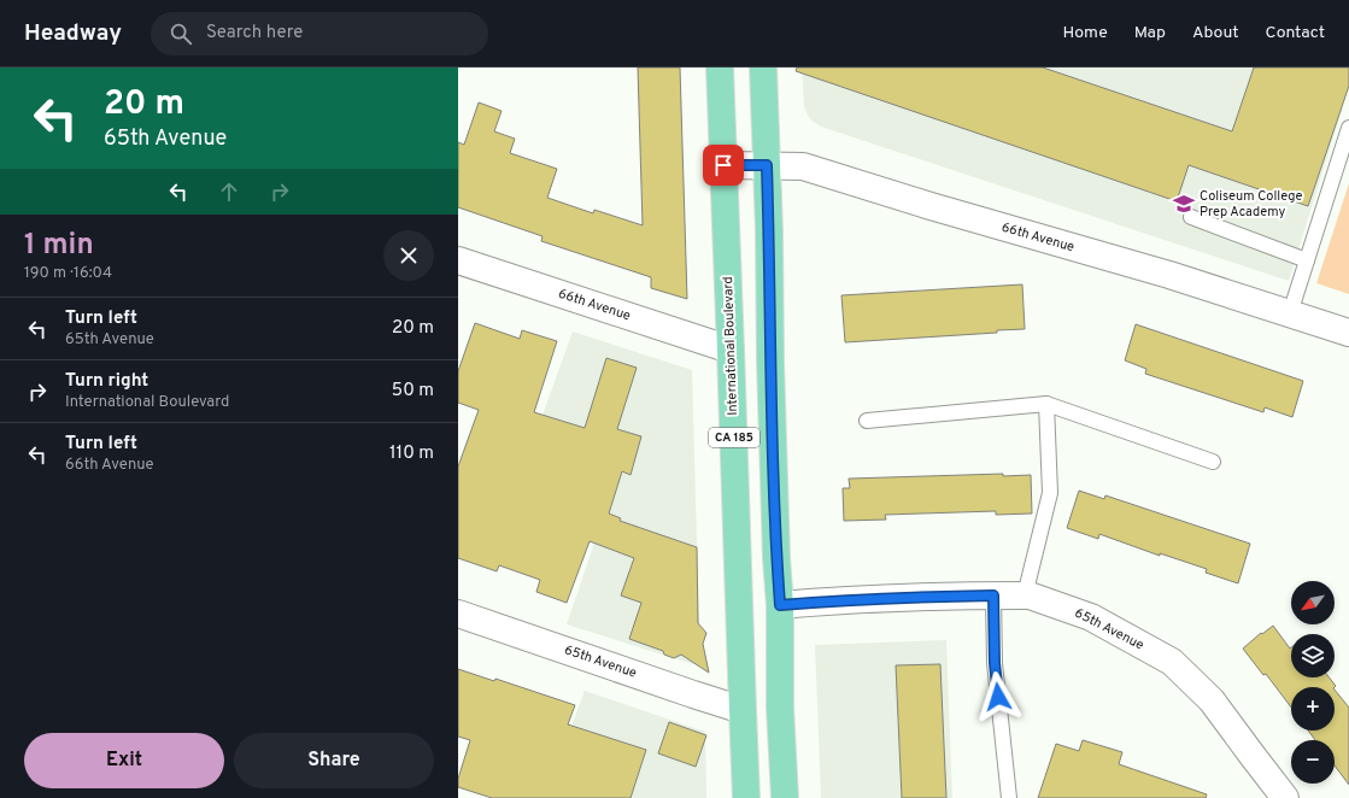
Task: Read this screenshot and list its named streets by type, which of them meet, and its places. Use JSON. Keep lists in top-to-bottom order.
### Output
{
  "streets": {
    "main road": ["International Boulevard", "CA 185"],
    "street": ["66th Avenue", "65th Avenue"]
  },
  "crossings": [
    ["66th Avenue", "International Boulevard"],
    ["66th Avenue", "CA 185"],
    ["International Boulevard", "65th Avenue"],
    ["CA 185", "65th Avenue"]
  ],
  "places": {
    "school or university": ["Coliseum College Prep Academy"]
  },
  "north": "bottom left",
  "page": {
    "header": "Headway",
    "search": "Search here",
    "nav": [
      "Home",
      "Map",
      "About",
      "Contact"
    ],
    "turn": ["20 m", "65th Avenue"],
    "heading": ["1 min", "190 m · 16:04"],
    "list": [
      {
        "name": "Turn left",
        "note": "65th Avenue",
        "value": "20 m"
      },
      {
        "name": "Turn right",
        "note": "International Boulevard",
        "value": "50 m"
      },
      {
        "name": "Turn left",
        "note": "66th Avenue",
        "value": "110 m"
      }
    ],
    "map_buttons": ["+", "−"],
    "buttons": ["Exit", "Share"]
  }
}
